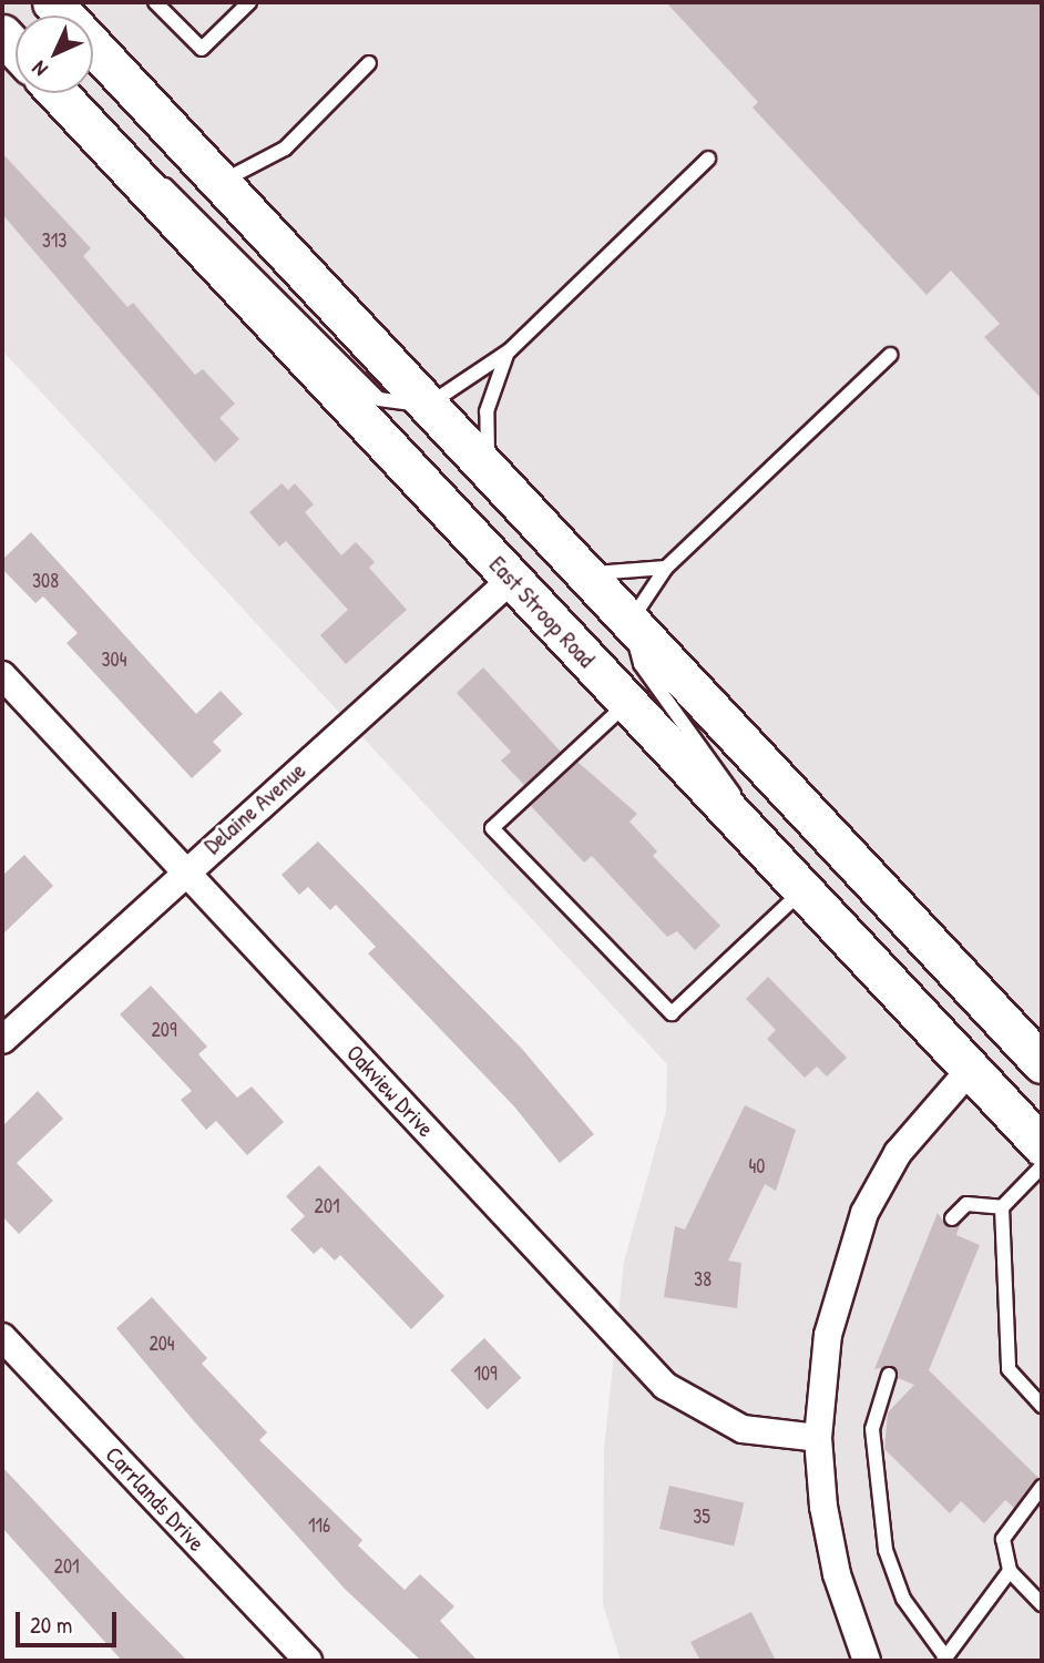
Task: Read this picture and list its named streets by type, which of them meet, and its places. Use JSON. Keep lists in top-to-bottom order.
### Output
{
  "streets": {
    "main road": ["East Stroop Road"],
    "street": ["Delaine Avenue", "Oakview Drive", "Carrlands Drive"]
  },
  "crossings": [
    ["East Stroop Road", "Delaine Avenue"],
    ["Delaine Avenue", "Oakview Drive"]
  ],
  "house_numbers": [
    "313",
    "308",
    "304",
    "209",
    "40",
    "201",
    "38",
    "204",
    "109",
    "35",
    "116",
    "201"
  ],
  "scale_bar": "20 m",
  "north": "bottom left"
}
